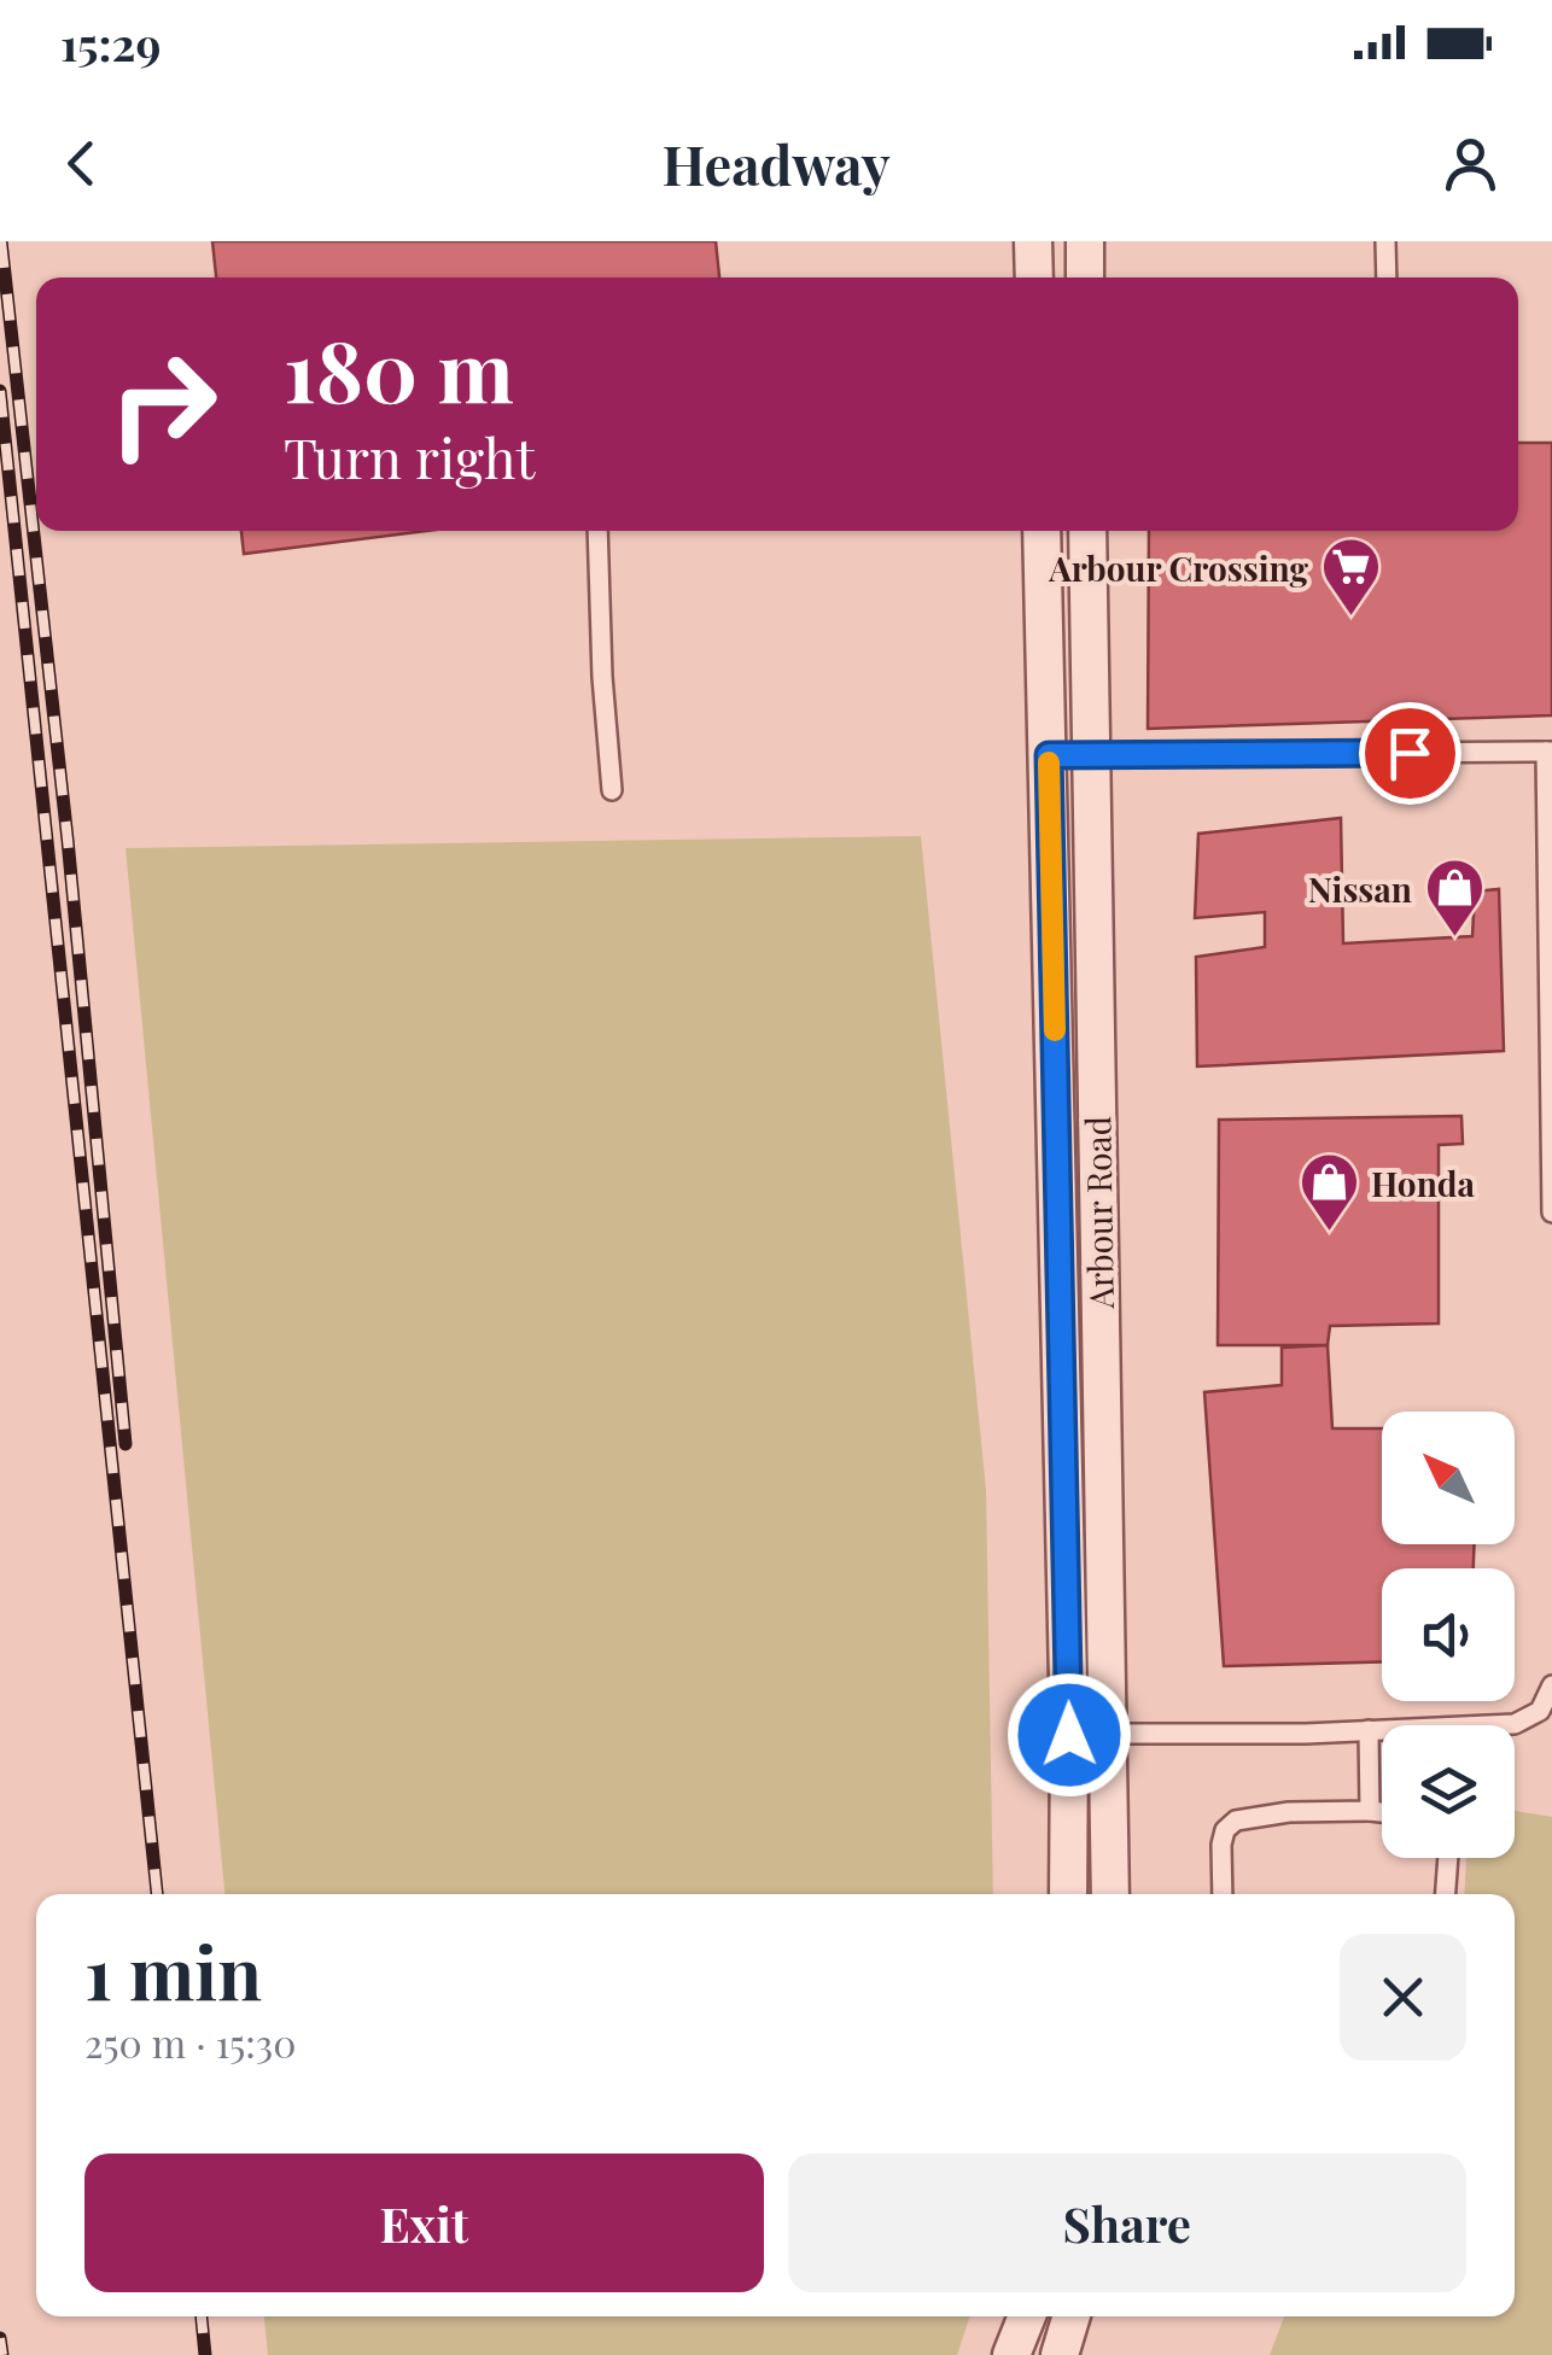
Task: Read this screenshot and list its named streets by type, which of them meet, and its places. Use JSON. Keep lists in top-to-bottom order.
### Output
{
  "streets": {
    "street": ["Arbour Road"]
  },
  "places": {
    "supermarket": ["Arbour Crossing"],
    "shop": ["Nissan", "Honda"]
  },
  "north": "top left",
  "page": {
    "status": "15:29",
    "header": "Headway",
    "turn": ["180 m", "Turn right"],
    "heading": ["1 min", "250 m · 15:30"],
    "buttons": ["Exit", "Share"]
  }
}
